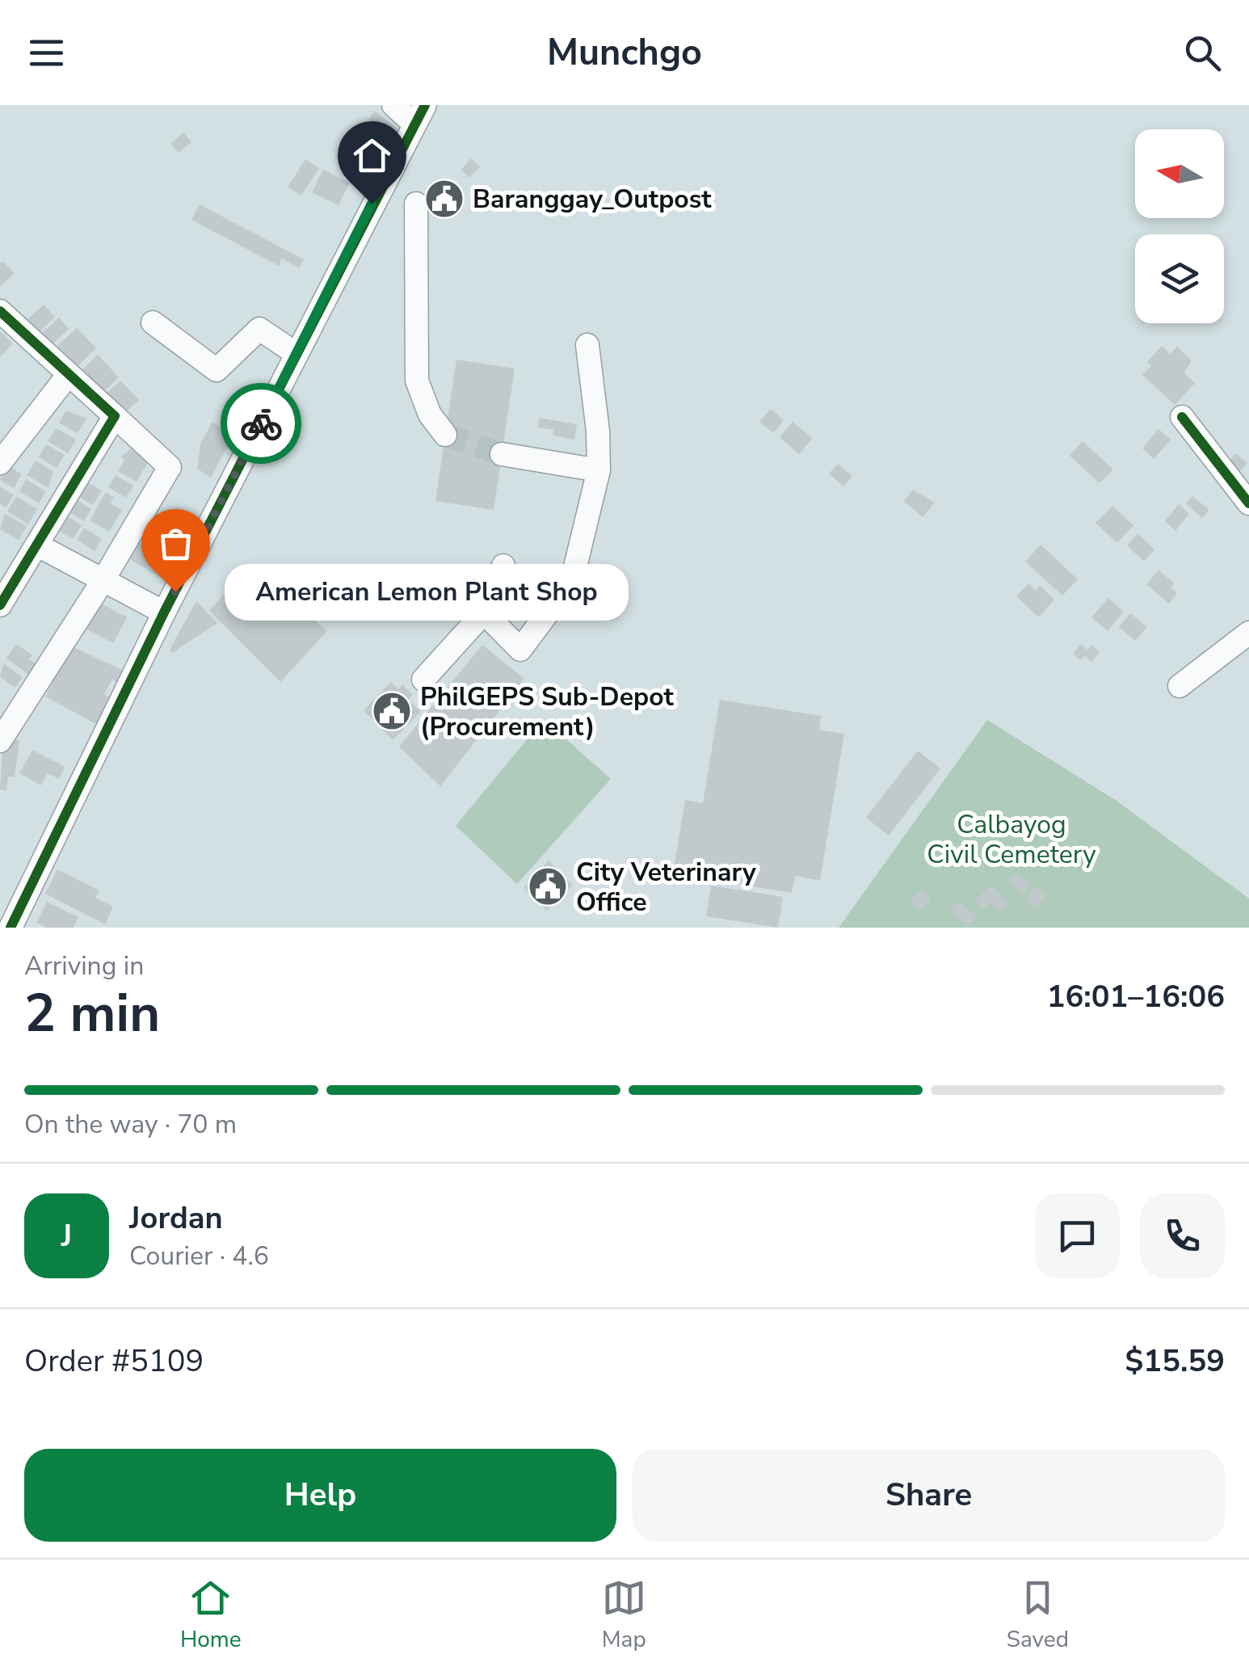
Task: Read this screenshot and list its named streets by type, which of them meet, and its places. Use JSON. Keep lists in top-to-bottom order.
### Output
{
  "parks": ["Calbayog Civil Cemetery"],
  "places": {
    "public building": ["Baranggay_Outpost", "PhilGEPS Sub-Depot (Procurement)", "City Veterinary Office"],
    "other": ["American Lemon Plant Shop"]
  },
  "north": "left",
  "page": {
    "header": "Munchgo",
    "bubble": "American Lemon Plant Shop",
    "heading": ["2 min", "Arriving in", "16:01–16:06"],
    "panel": [
      "Jordan",
      "Courier · 4.6",
      "Order #5109",
      "$15.59"
    ],
    "bar": "On the way · 70 m",
    "round": "J",
    "buttons": ["Help", "Share"],
    "tabs": ["Home", "Map", "Saved"]
  }
}
